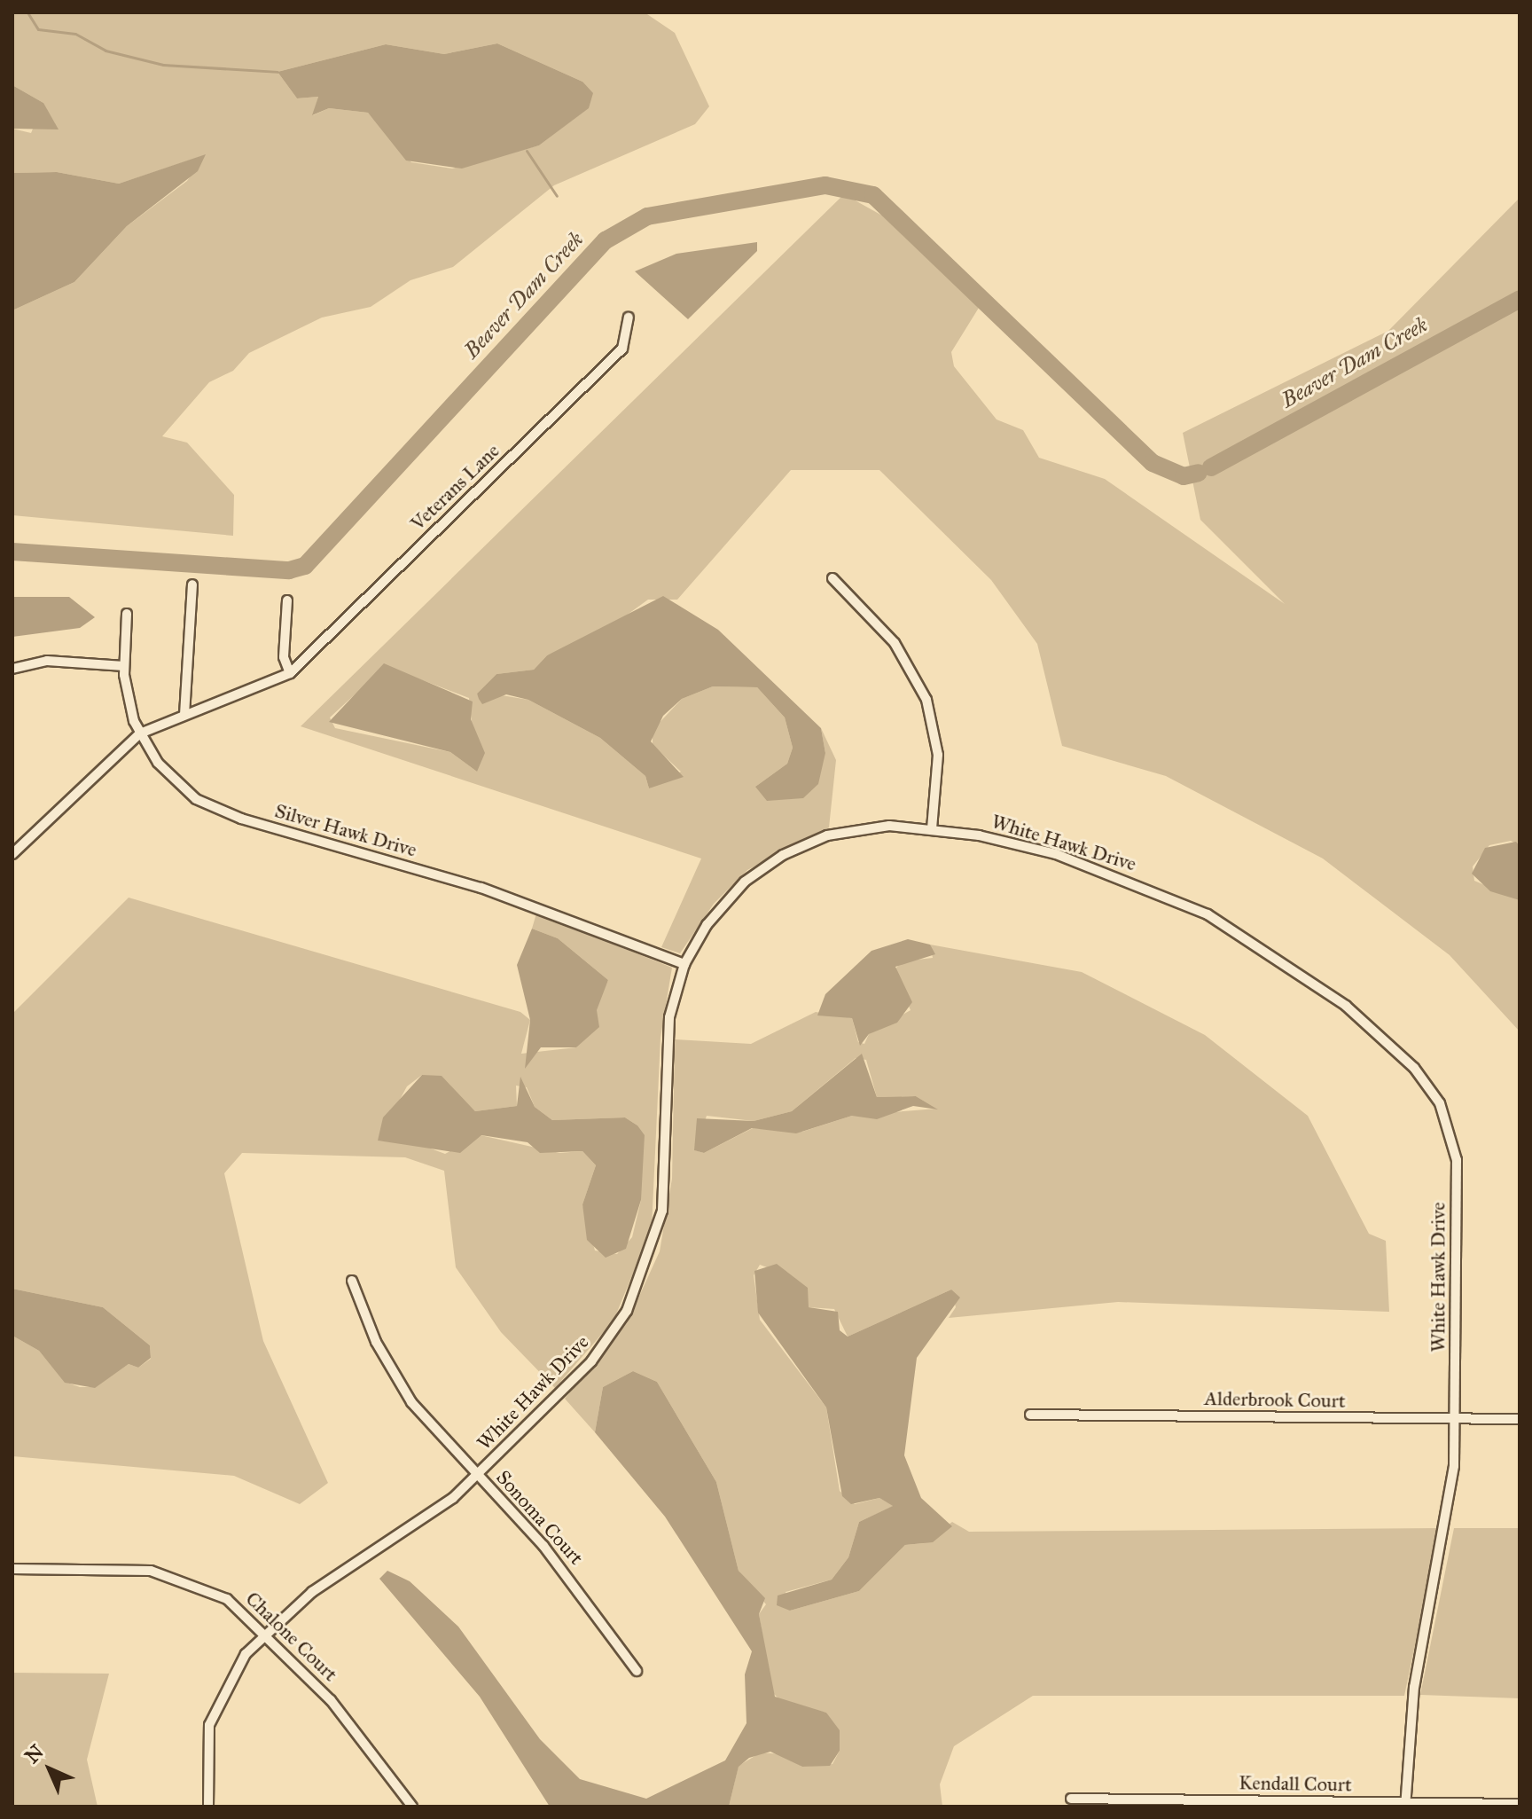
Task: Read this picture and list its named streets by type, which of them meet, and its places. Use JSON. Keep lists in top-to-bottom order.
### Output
{
  "streets": {
    "street": [
      "Veterans Lane",
      "Silver Hawk Drive",
      "White Hawk Drive",
      "Alderbrook Court",
      "Sonoma Court",
      "Chalone Court",
      "Kendall Court"
    ]
  },
  "crossings": [
    ["Veterans Lane", "Silver Hawk Drive"],
    ["Silver Hawk Drive", "White Hawk Drive"],
    ["White Hawk Drive", "Alderbrook Court"],
    ["White Hawk Drive", "Sonoma Court"],
    ["White Hawk Drive", "Chalone Court"],
    ["White Hawk Drive", "Kendall Court"]
  ],
  "water": ["Beaver Dam Creek"],
  "north": "top left"
}
